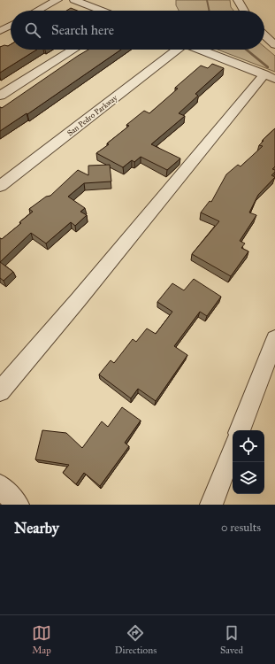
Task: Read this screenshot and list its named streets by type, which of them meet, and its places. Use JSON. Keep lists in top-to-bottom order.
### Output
{
  "streets": {
    "street": ["San Pedro Parkway"]
  },
  "page": {
    "search": "Search here",
    "heading": ["Nearby", "0 results"],
    "nav": ["Map", "Directions", "Saved"]
  }
}
